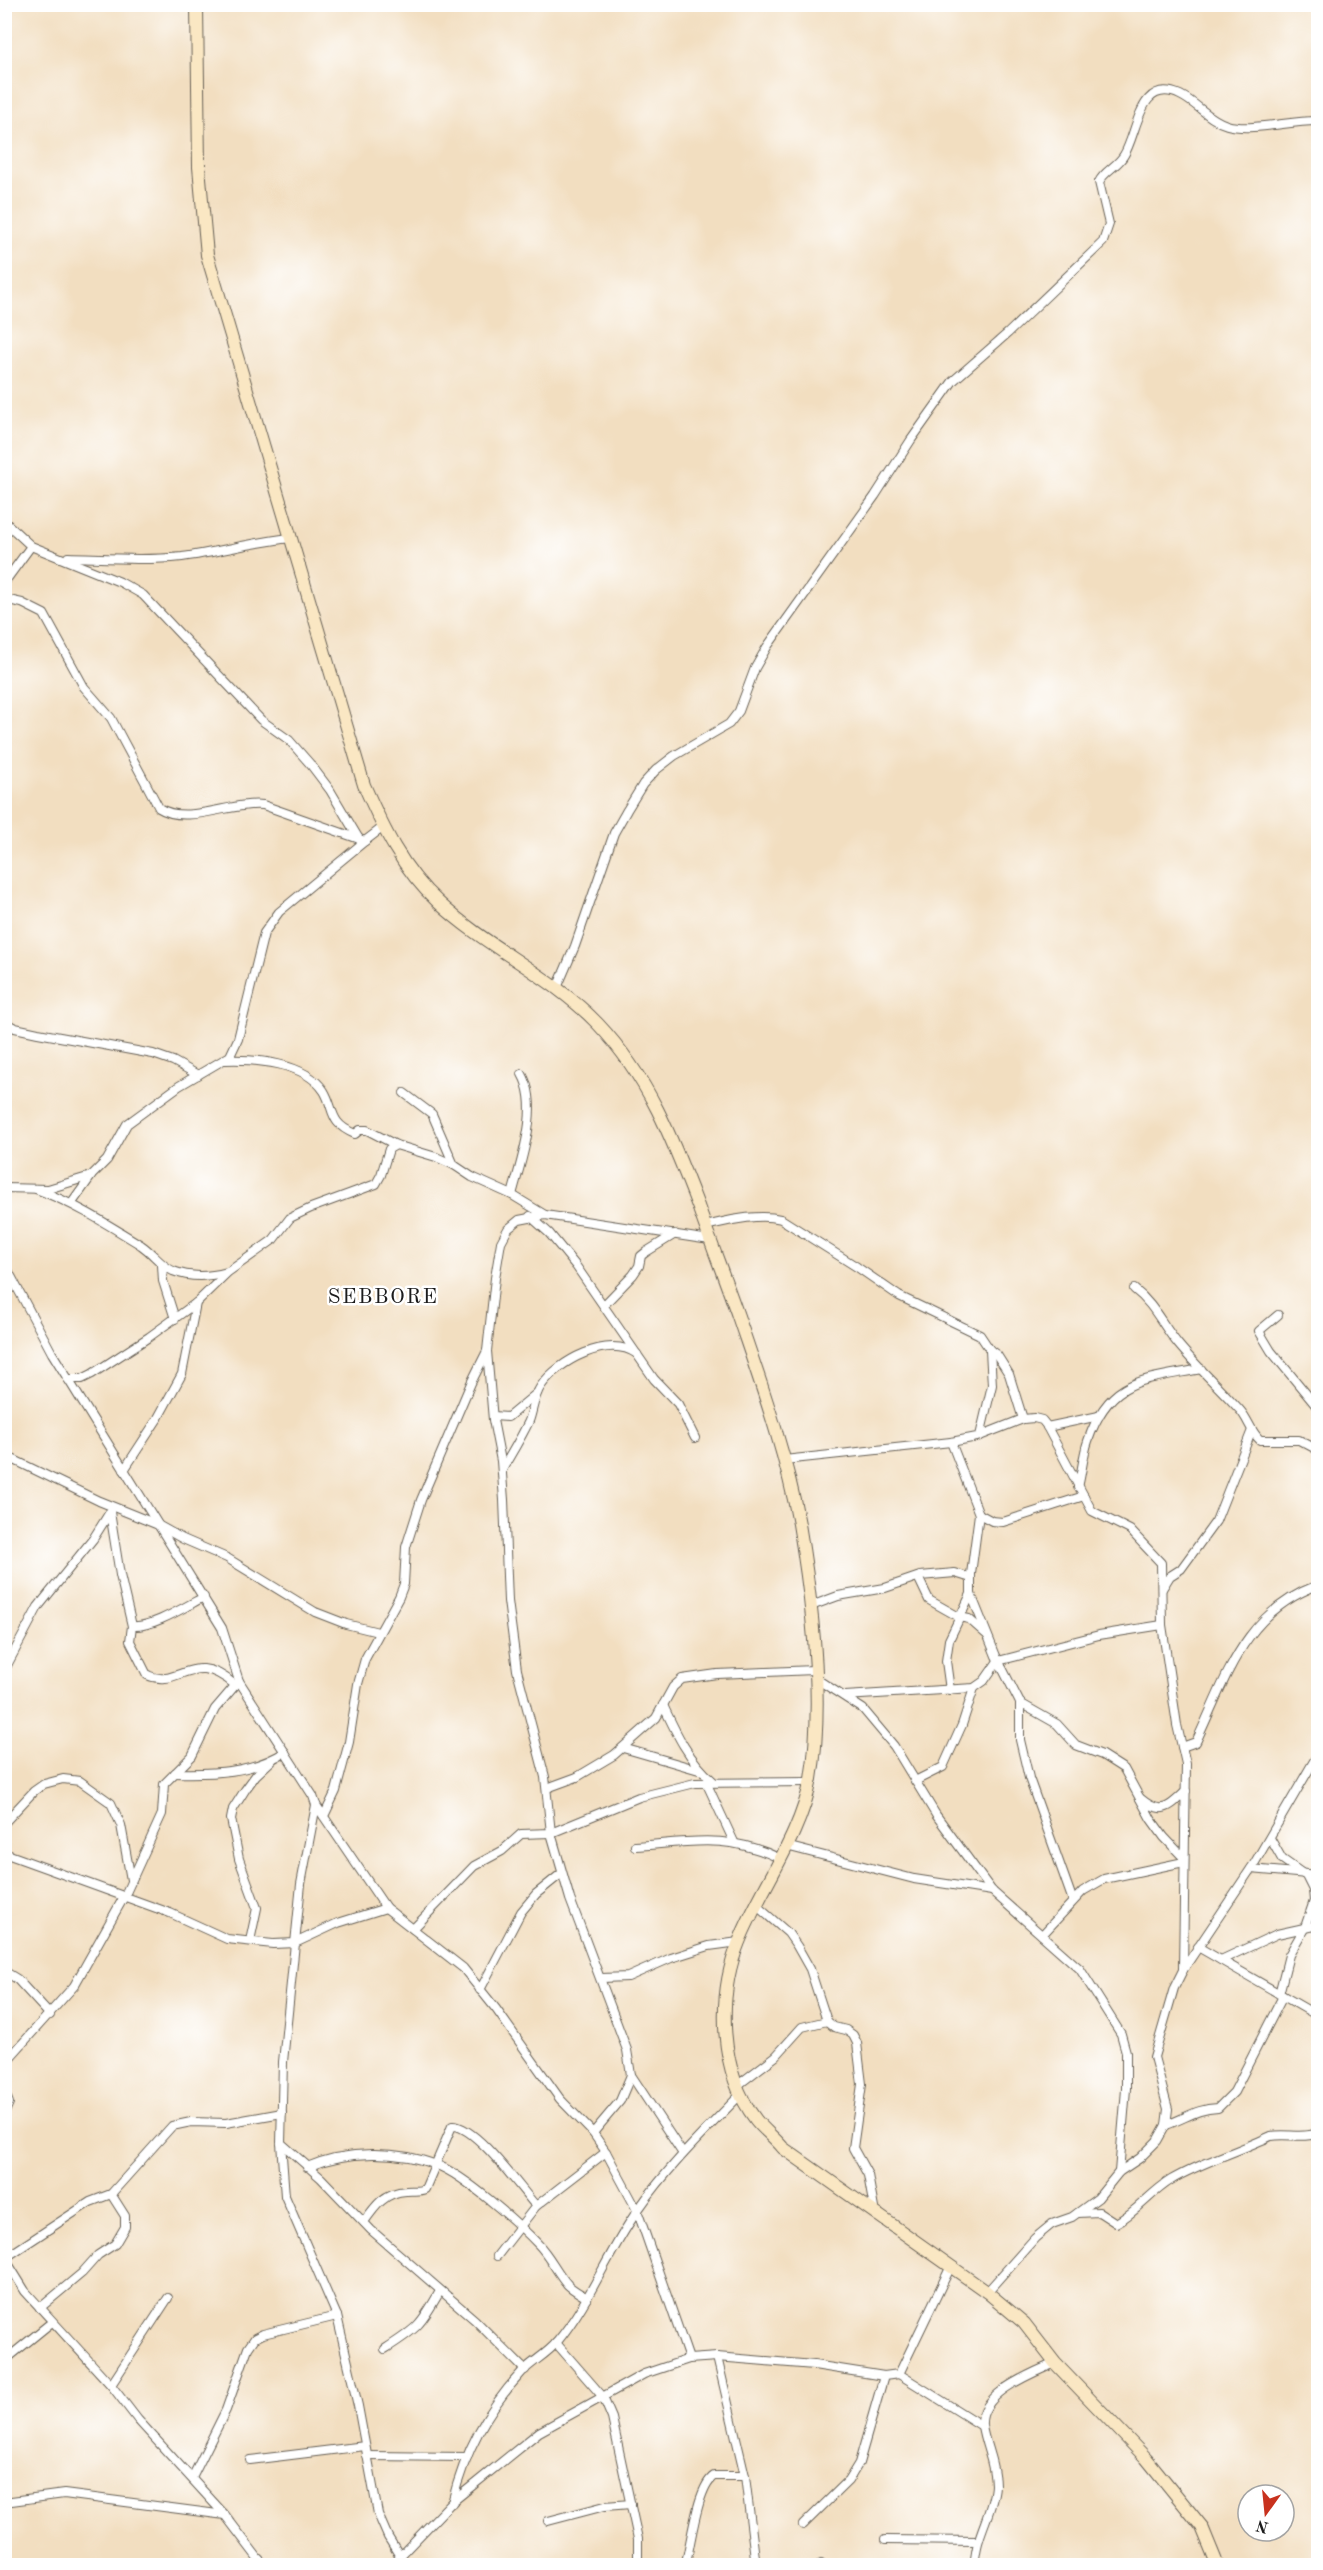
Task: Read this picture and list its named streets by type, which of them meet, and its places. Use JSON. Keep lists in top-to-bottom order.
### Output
{
  "districts": ["SEBBORE"],
  "north": "bottom"
}
